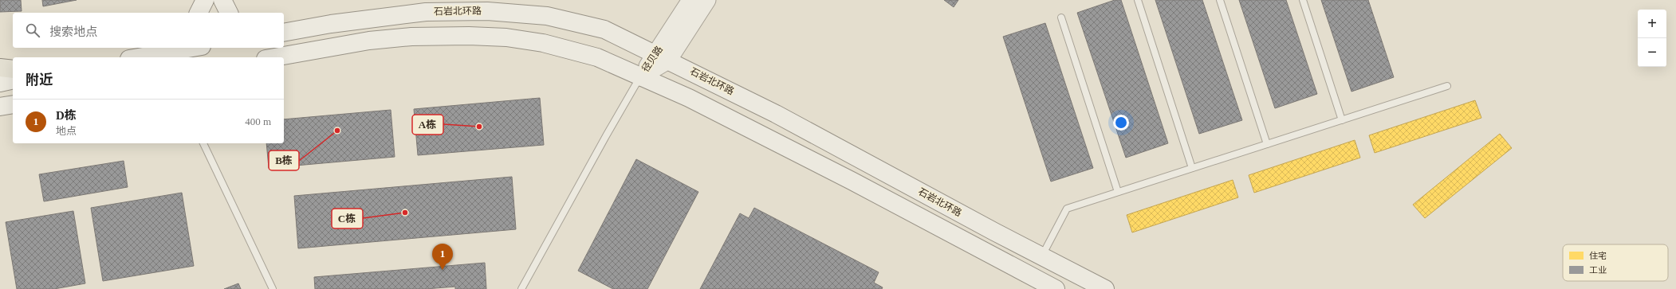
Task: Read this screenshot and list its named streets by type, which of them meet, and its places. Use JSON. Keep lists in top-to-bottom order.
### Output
{
  "streets": {
    "main road": ["石岩北环路"],
    "street": ["径贝路"]
  },
  "crossings": [
    ["石岩北环路", "径贝路"]
  ],
  "places": ["A栋", "B栋", "C栋"],
  "legend": ["住宅", "工业"],
  "page": {
    "map_buttons": ["+", "−"],
    "search": "搜索地点",
    "heading": "附近",
    "list": [
      {
        "mark": "1",
        "name": "D栋",
        "note": "地点",
        "value": "400 m"
      }
    ],
    "pins": "1"
  }
}
